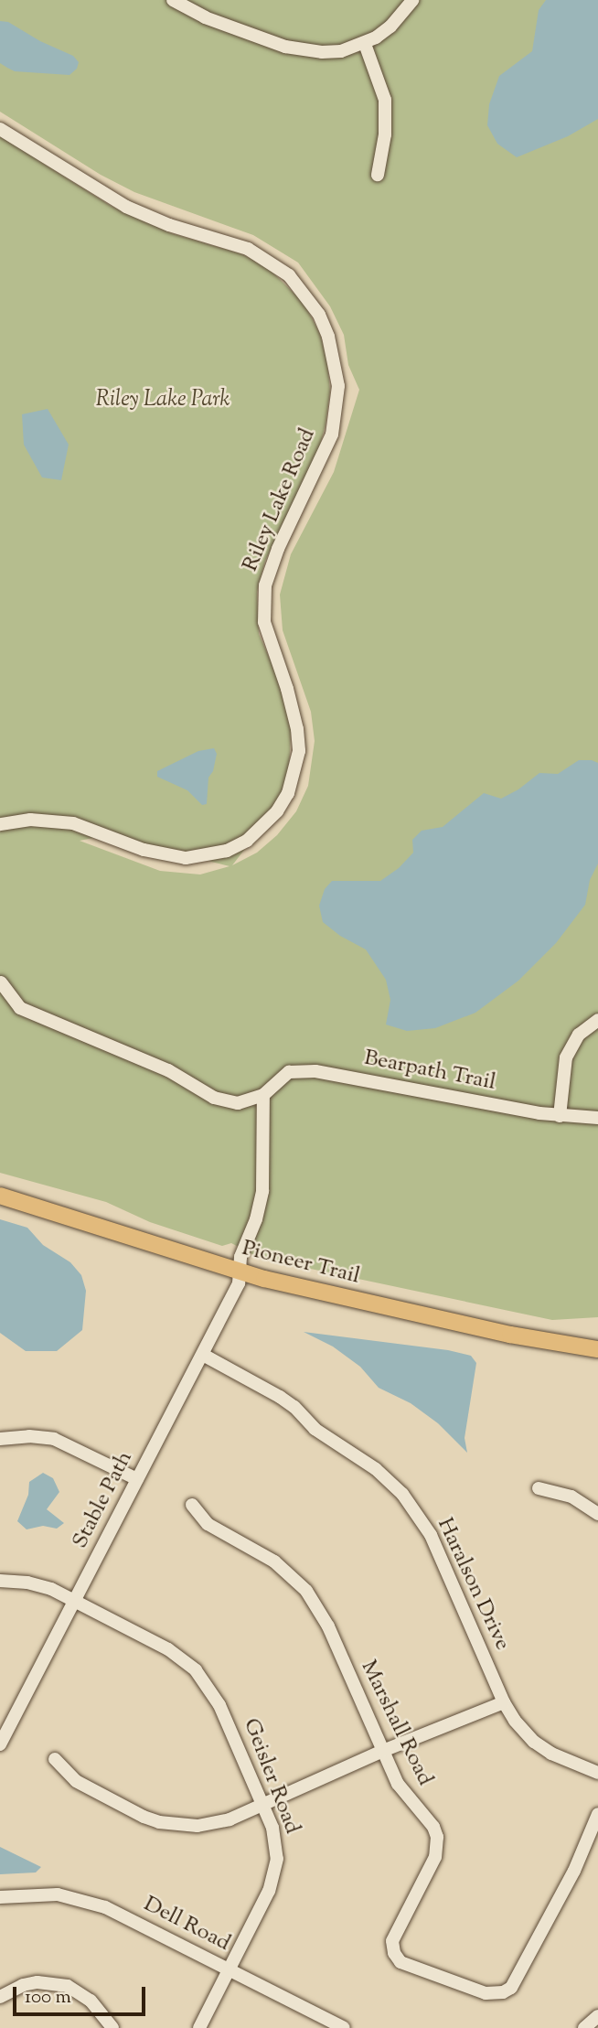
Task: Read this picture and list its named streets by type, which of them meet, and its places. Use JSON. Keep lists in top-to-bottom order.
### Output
{
  "streets": {
    "main road": ["Pioneer Trail"],
    "street": [
      "Riley Lake Road",
      "Bearpath Trail",
      "Stable Path",
      "Haralson Drive",
      "Marshall Road",
      "Geisler Road",
      "Dell Road"
    ]
  },
  "crossings": [
    ["Pioneer Trail", "Stable Path"],
    ["Stable Path", "Haralson Drive"],
    ["Stable Path", "Geisler Road"],
    ["Geisler Road", "Dell Road"]
  ],
  "parks": ["Riley Lake Park"],
  "scale_bar": "100 m"
}
